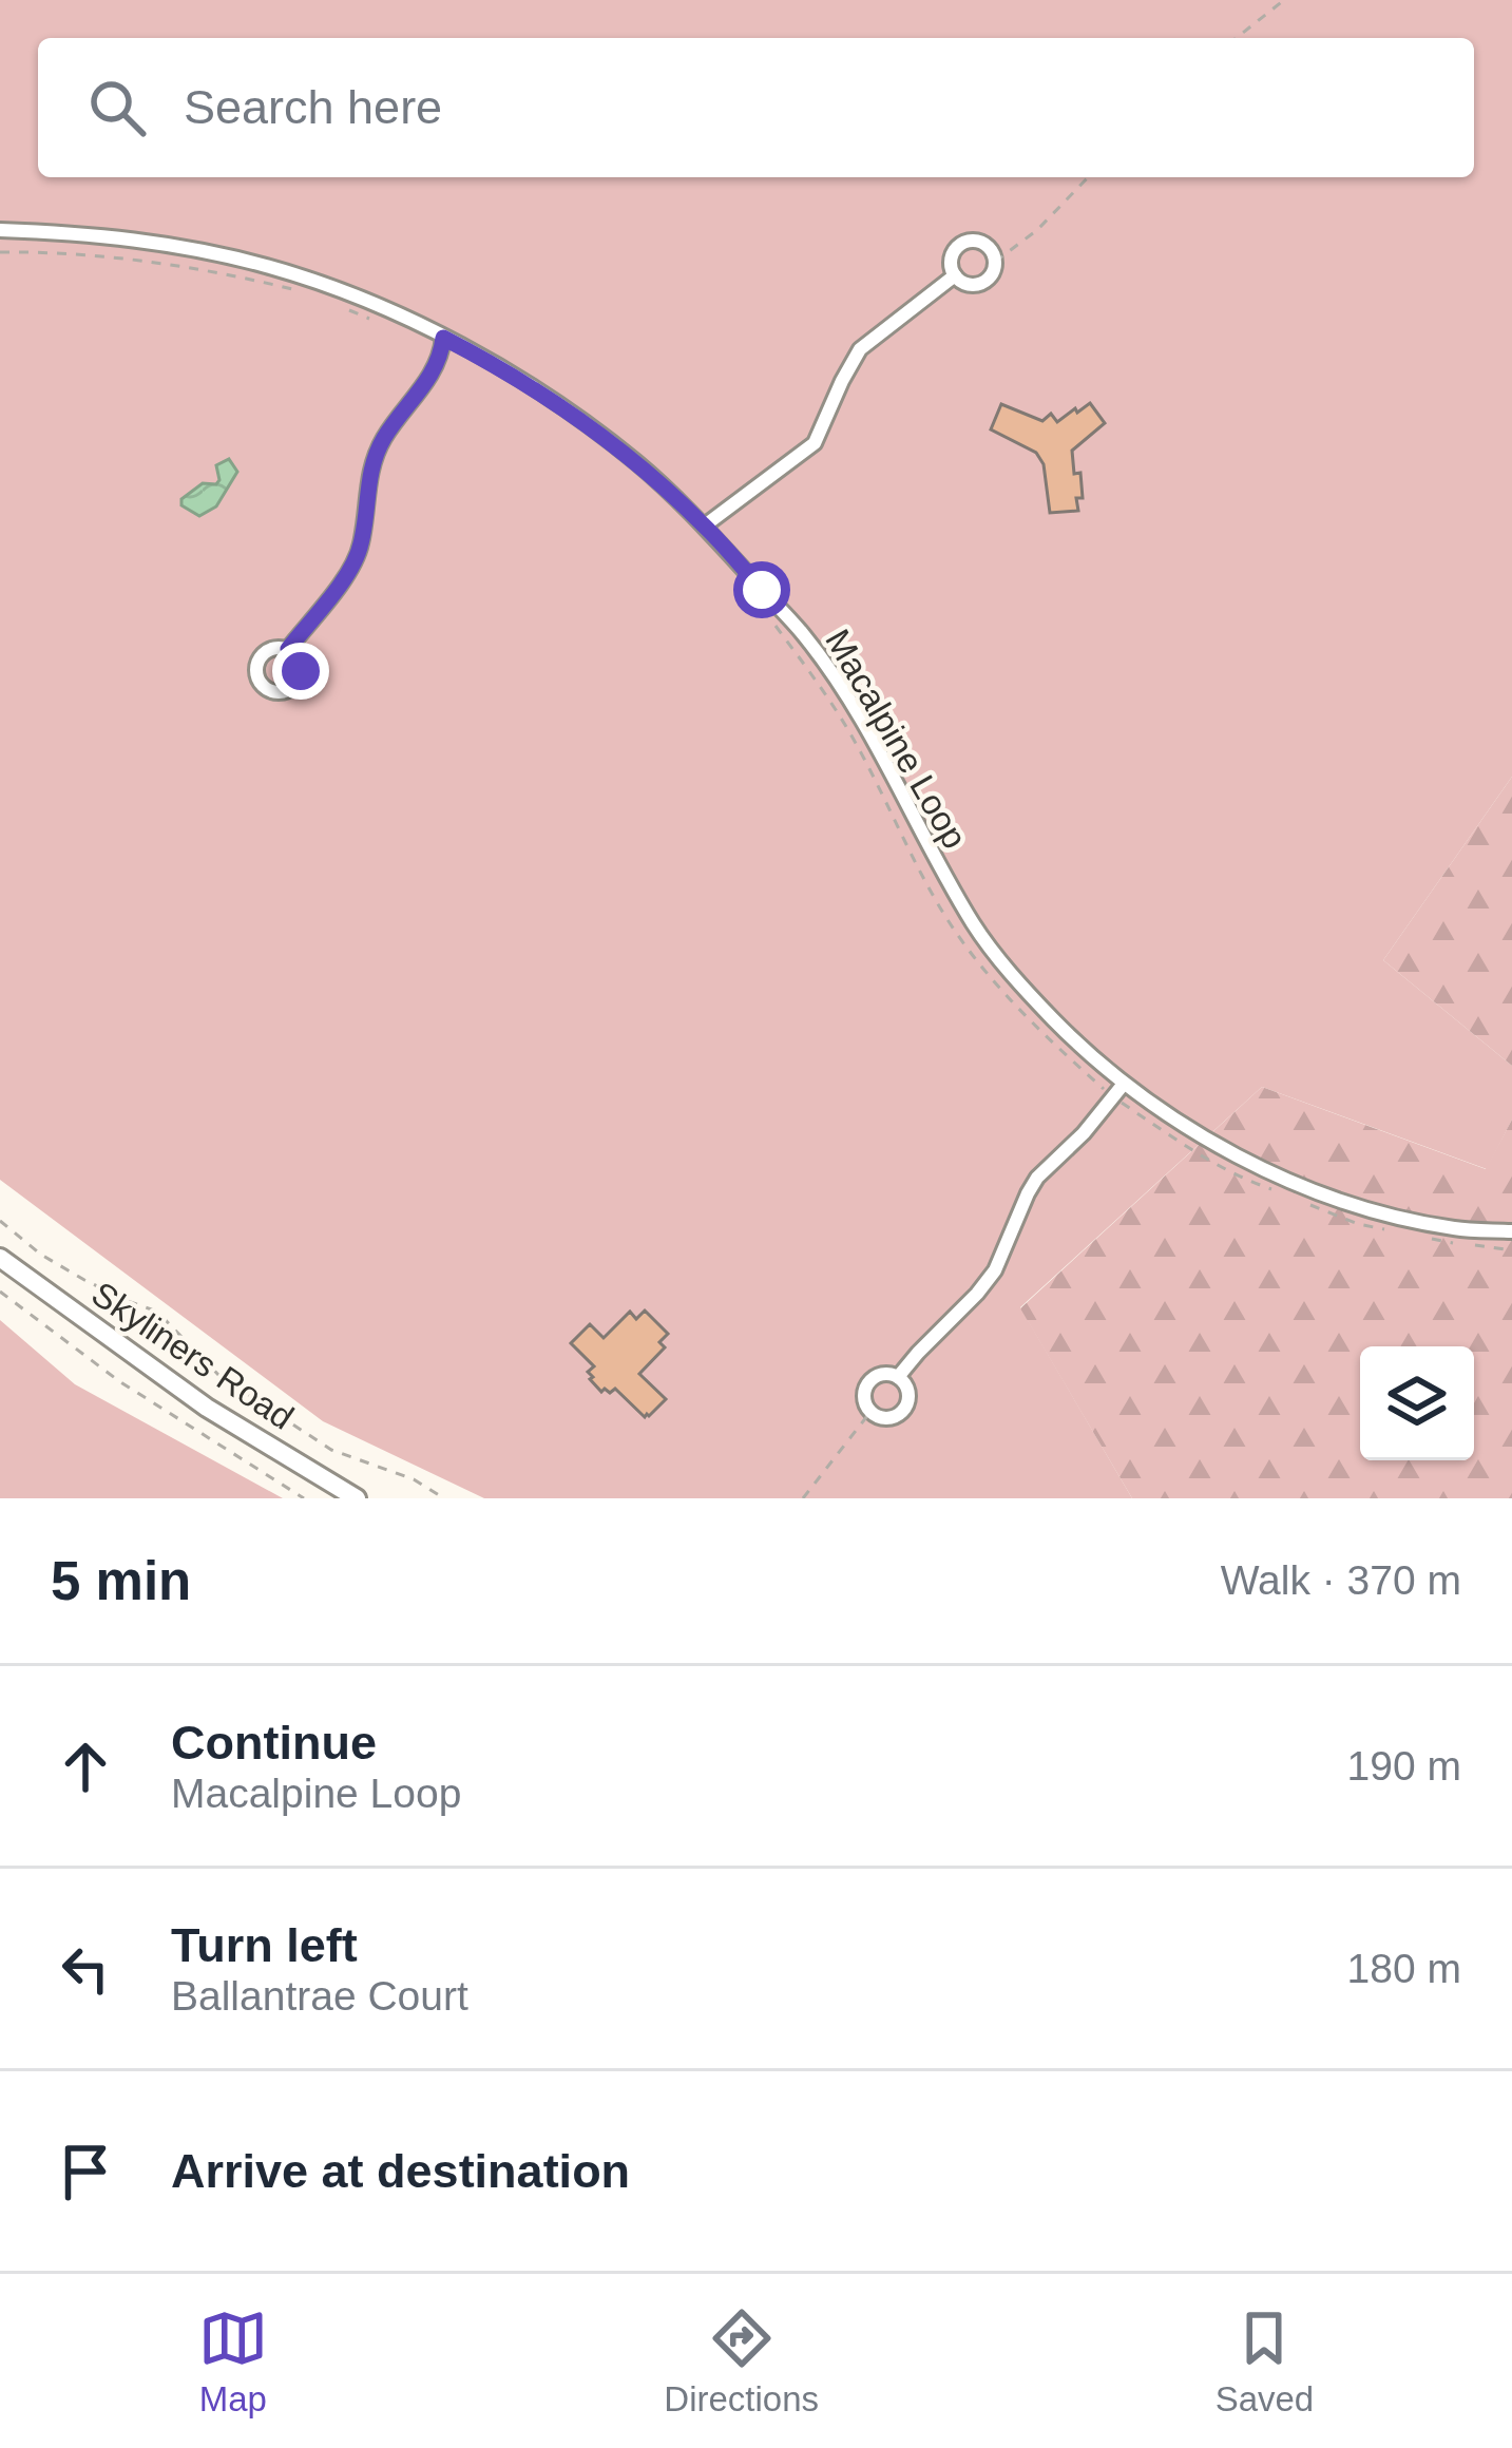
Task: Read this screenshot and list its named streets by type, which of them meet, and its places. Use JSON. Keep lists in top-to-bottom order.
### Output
{
  "streets": {
    "street": ["Macalpine Loop", "Skyliners Road"]
  },
  "page": {
    "search": "Search here",
    "heading": ["5 min", "Walk · 370 m"],
    "list": [
      ["Continue", "Macalpine Loop", "190 m"],
      ["Turn left", "Ballantrae Court", "180 m"],
      "Arrive at destination"
    ],
    "nav": ["Map", "Directions", "Saved"]
  }
}
